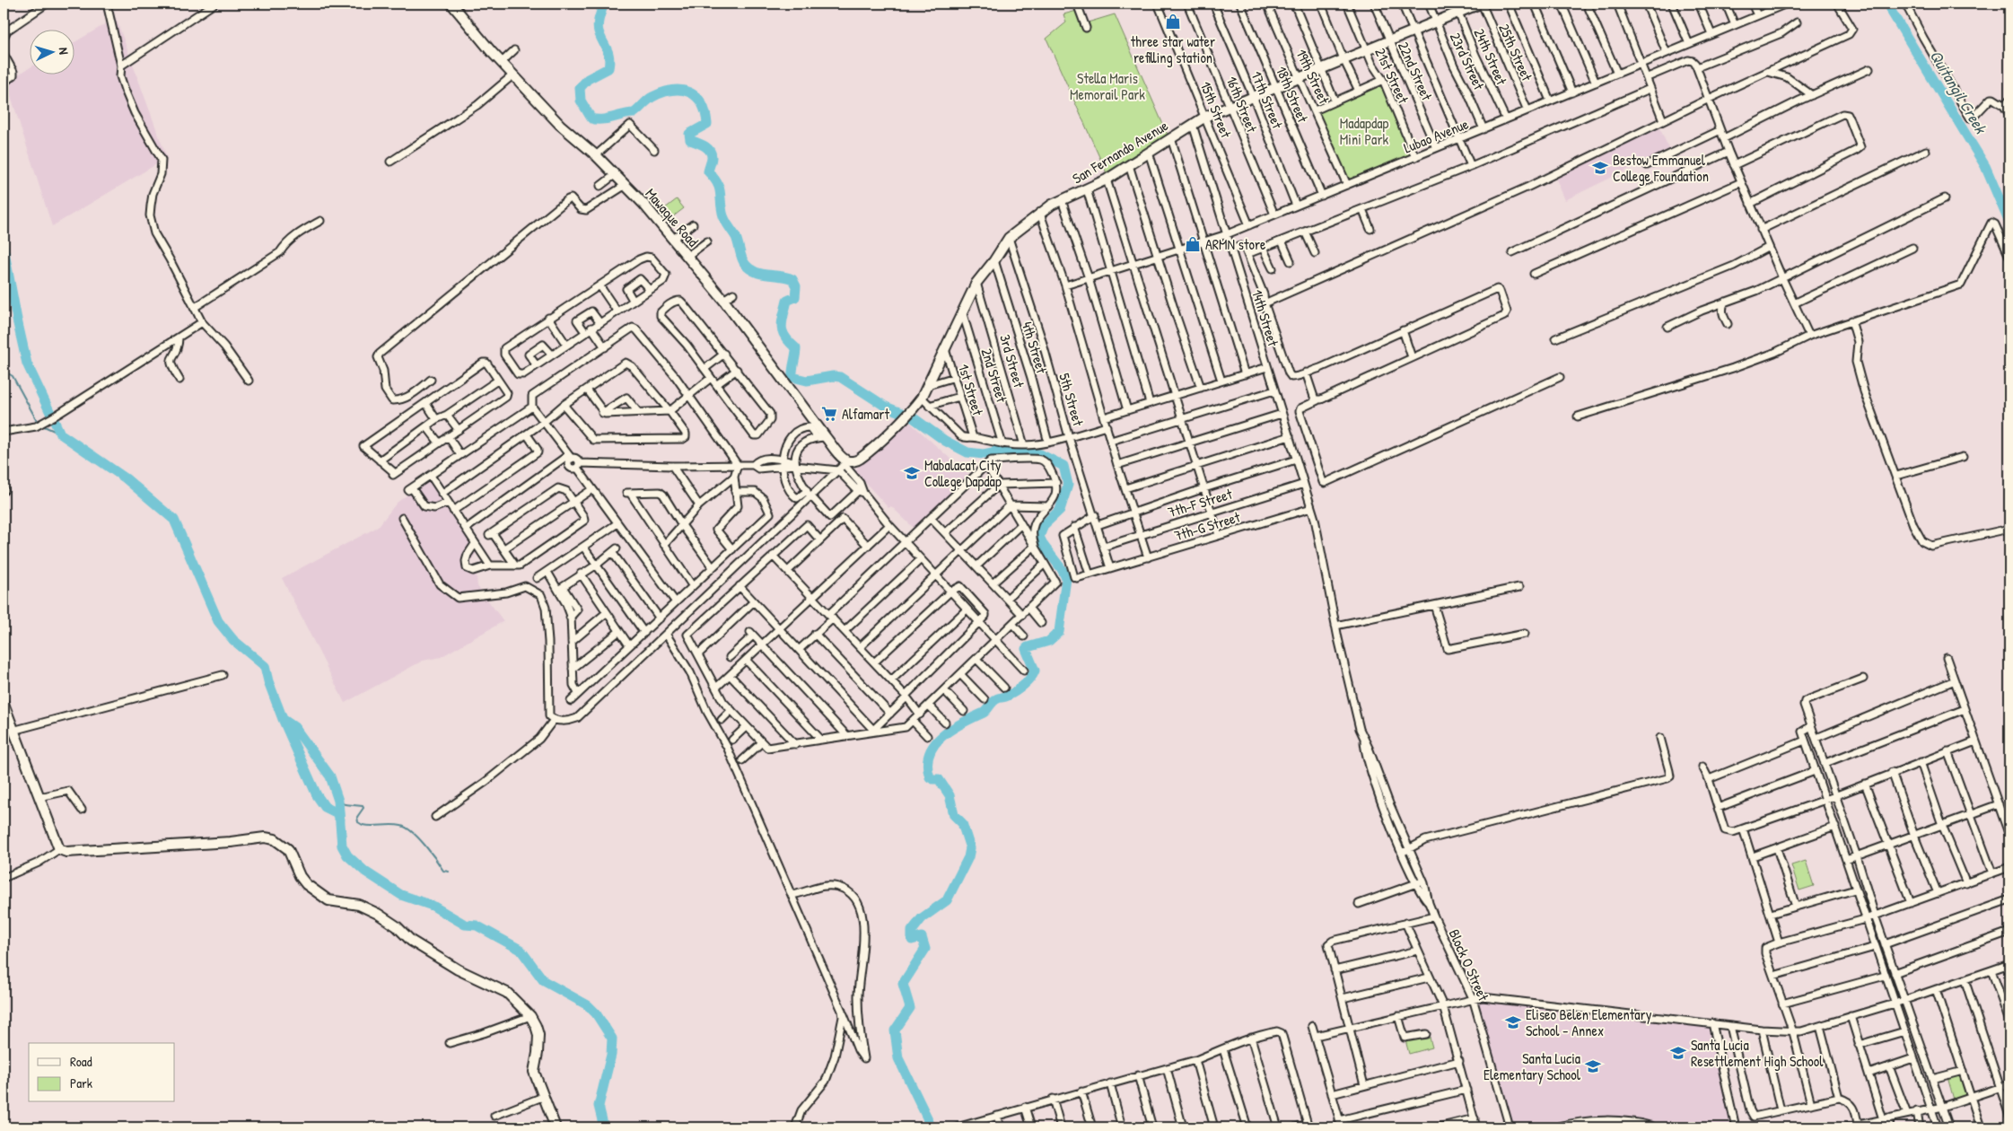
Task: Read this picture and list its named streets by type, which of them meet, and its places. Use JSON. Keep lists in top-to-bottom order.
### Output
{
  "streets": {
    "main road": ["San Fernando Avenue", "Mawaque Road"],
    "street": [
      "25th Street",
      "24th Street",
      "23rd Street",
      "22nd Street",
      "21st Street",
      "19th Street",
      "18th Street",
      "17th Street",
      "16th Street",
      "15th Street",
      "Lubao Avenue",
      "14th Street",
      "4th Street",
      "3rd Street",
      "2nd Street",
      "1st Street",
      "5th Street",
      "7th-F Street",
      "7th-G Street",
      "Block O Street"
    ]
  },
  "crossings": [
    ["25th Street", "Lubao Avenue"],
    ["25th Street", "San Fernando Avenue"],
    ["24th Street", "Lubao Avenue"],
    ["24th Street", "San Fernando Avenue"],
    ["23rd Street", "Lubao Avenue"],
    ["23rd Street", "San Fernando Avenue"],
    ["22nd Street", "Lubao Avenue"],
    ["22nd Street", "San Fernando Avenue"],
    ["21st Street", "Lubao Avenue"],
    ["21st Street", "San Fernando Avenue"],
    ["19th Street", "Lubao Avenue"],
    ["19th Street", "San Fernando Avenue"],
    ["18th Street", "Lubao Avenue"],
    ["18th Street", "San Fernando Avenue"],
    ["17th Street", "Lubao Avenue"],
    ["17th Street", "San Fernando Avenue"],
    ["16th Street", "Lubao Avenue"],
    ["16th Street", "San Fernando Avenue"],
    ["15th Street", "Lubao Avenue"],
    ["15th Street", "San Fernando Avenue"],
    ["Lubao Avenue", "14th Street"],
    ["San Fernando Avenue", "Mawaque Road"],
    ["San Fernando Avenue", "14th Street"],
    ["San Fernando Avenue", "4th Street"],
    ["San Fernando Avenue", "3rd Street"],
    ["San Fernando Avenue", "2nd Street"],
    ["San Fernando Avenue", "1st Street"],
    ["San Fernando Avenue", "5th Street"],
    ["14th Street", "7th-F Street"],
    ["14th Street", "7th-G Street"],
    ["5th Street", "7th-F Street"],
    ["5th Street", "7th-G Street"]
  ],
  "water": ["Quitangil Creek"],
  "parks": ["Stella Maris Memorail Park", "Madapdap Mini Park"],
  "places": {
    "shop": ["three star water refilling station", "ARMN store"],
    "school or university": [
      "Bestow Emmanuel College Foundation",
      "Mabalacat City College Dapdap",
      "Eliseo Belen Elementary School - Annex",
      "Santa Lucia Resettlement High School",
      "Santa Lucia Elementary School"
    ],
    "supermarket": ["Alfamart"]
  },
  "legend": ["Road", "Park"],
  "north": "right"
}
